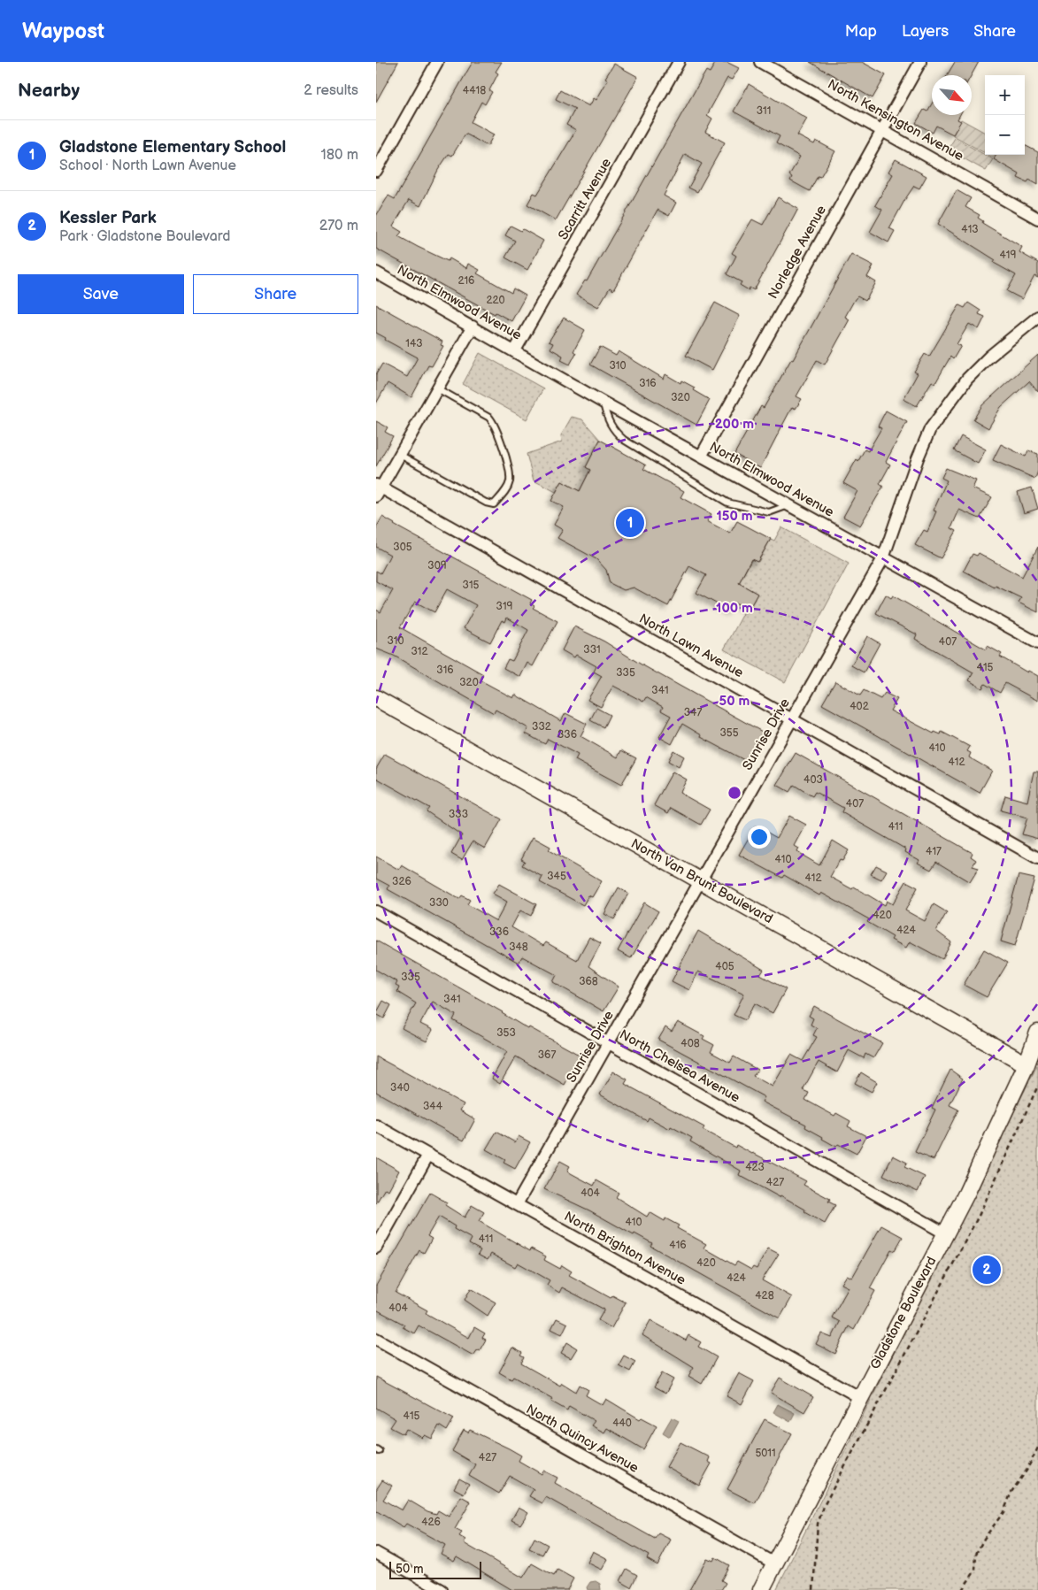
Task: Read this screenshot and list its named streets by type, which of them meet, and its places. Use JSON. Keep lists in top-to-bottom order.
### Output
{
  "streets": {
    "street": [
      "North Kensington Avenue",
      "Scarritt Avenue",
      "Norledge Avenue",
      "North Elmwood Avenue",
      "North Lawn Avenue",
      "Sunrise Drive",
      "North Van Brunt Boulevard",
      "North Chelsea Avenue",
      "North Brighton Avenue",
      "Gladstone Boulevard",
      "North Quincy Avenue"
    ]
  },
  "crossings": [
    ["North Kensington Avenue", "Norledge Avenue"],
    ["Scarritt Avenue", "North Elmwood Avenue"],
    ["Norledge Avenue", "North Elmwood Avenue"],
    ["North Elmwood Avenue", "Sunrise Drive"],
    ["North Lawn Avenue", "Sunrise Drive"],
    ["Sunrise Drive", "North Van Brunt Boulevard"],
    ["Sunrise Drive", "North Chelsea Avenue"],
    ["Sunrise Drive", "North Brighton Avenue"],
    ["North Van Brunt Boulevard", "Gladstone Boulevard"],
    ["North Chelsea Avenue", "Gladstone Boulevard"],
    ["North Brighton Avenue", "Gladstone Boulevard"],
    ["Gladstone Boulevard", "North Quincy Avenue"]
  ],
  "house_numbers": [
    "4418",
    "311",
    "413",
    "419",
    "216",
    "220",
    "143",
    "310",
    "316",
    "320",
    "305",
    "309",
    "315",
    "319",
    "310",
    "407",
    "331",
    "312",
    "415",
    "316",
    "335",
    "320",
    "341",
    "402",
    "347",
    "332",
    "355",
    "336",
    "410",
    "412",
    "403",
    "407",
    "333",
    "411",
    "417",
    "410",
    "345",
    "412",
    "326",
    "330",
    "420",
    "424",
    "336",
    "348",
    "405",
    "335",
    "368",
    "341",
    "353",
    "408",
    "367",
    "340",
    "344",
    "423",
    "427",
    "404",
    "410",
    "411",
    "416",
    "420",
    "424",
    "428",
    "404",
    "415",
    "440",
    "5011",
    "427",
    "426"
  ],
  "scale_bar": "50 m",
  "north": "bottom right",
  "page": {
    "header": "Waypost",
    "nav": ["Map", "Layers", "Share"],
    "heading": ["Nearby", "2 results"],
    "map_buttons": ["+", "−"],
    "list": [
      {
        "mark": "1",
        "name": "Gladstone Elementary School",
        "note": "School · North Lawn Avenue",
        "value": "180 m"
      },
      {
        "mark": "2",
        "name": "Kessler Park",
        "note": "Park · Gladstone Boulevard",
        "value": "270 m"
      }
    ],
    "buttons": ["Save", "Share"],
    "pins": ["1", "2"],
    "scale": "50 m"
  },
  "rings": [
    "200 m",
    "150 m",
    "100 m",
    "50 m"
  ]
}
